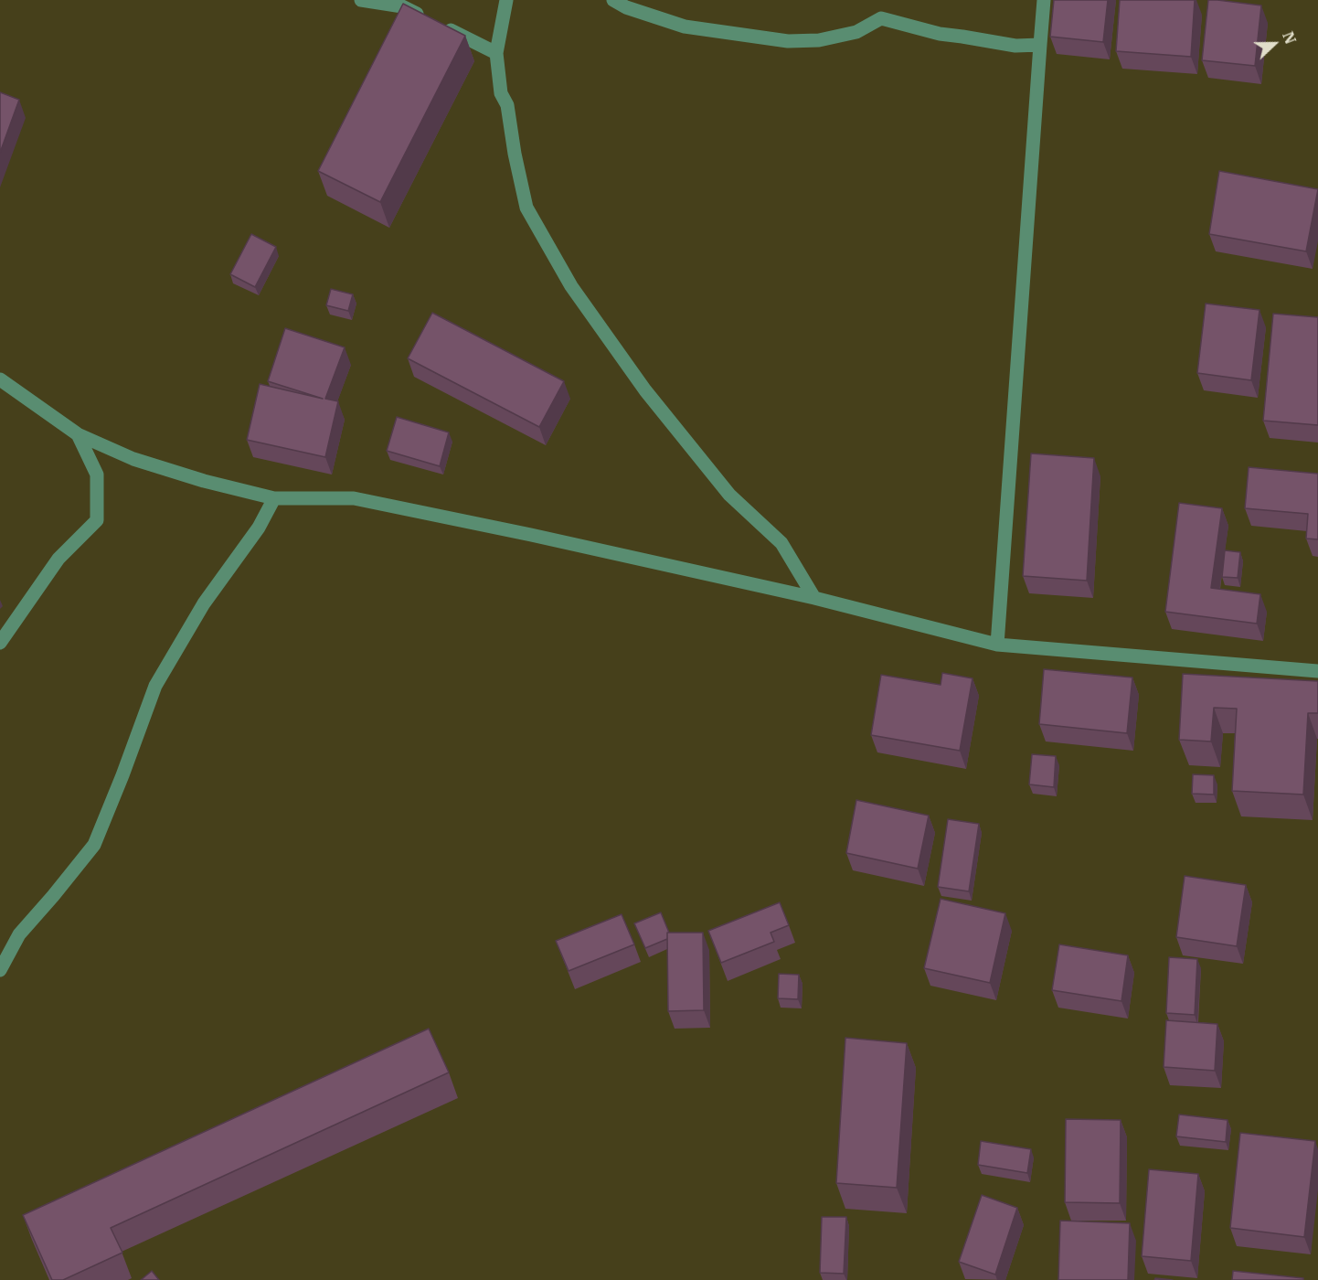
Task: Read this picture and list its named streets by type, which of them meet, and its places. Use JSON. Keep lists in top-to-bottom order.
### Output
{
  "north": "right"
}
